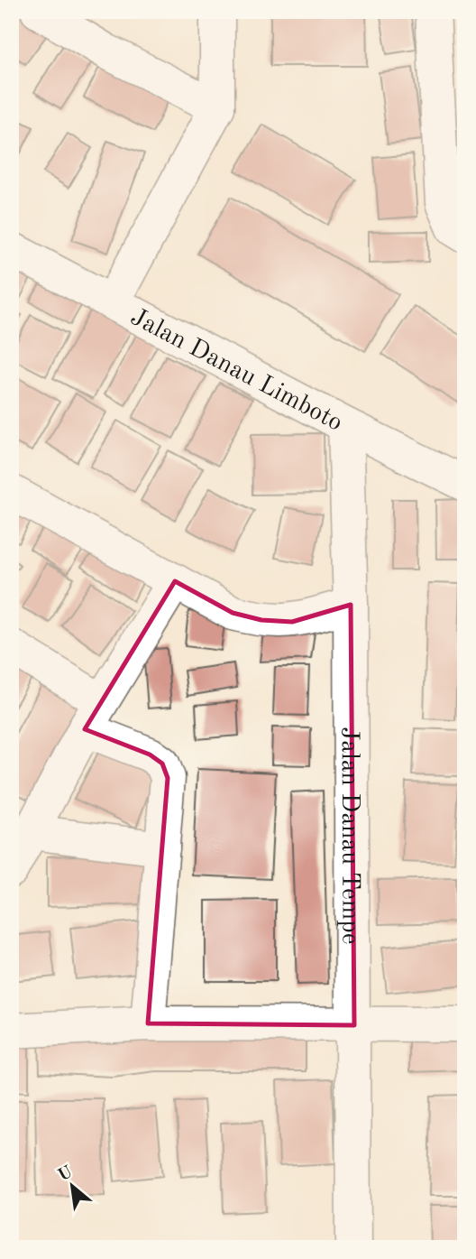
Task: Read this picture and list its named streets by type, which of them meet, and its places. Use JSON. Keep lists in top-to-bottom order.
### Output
{
  "streets": {
    "street": ["Jalan Danau Limboto", "Jalan Danau Tempe"]
  },
  "crossings": [
    ["Jalan Danau Limboto", "Jalan Danau Tempe"]
  ],
  "north": "top left"
}
